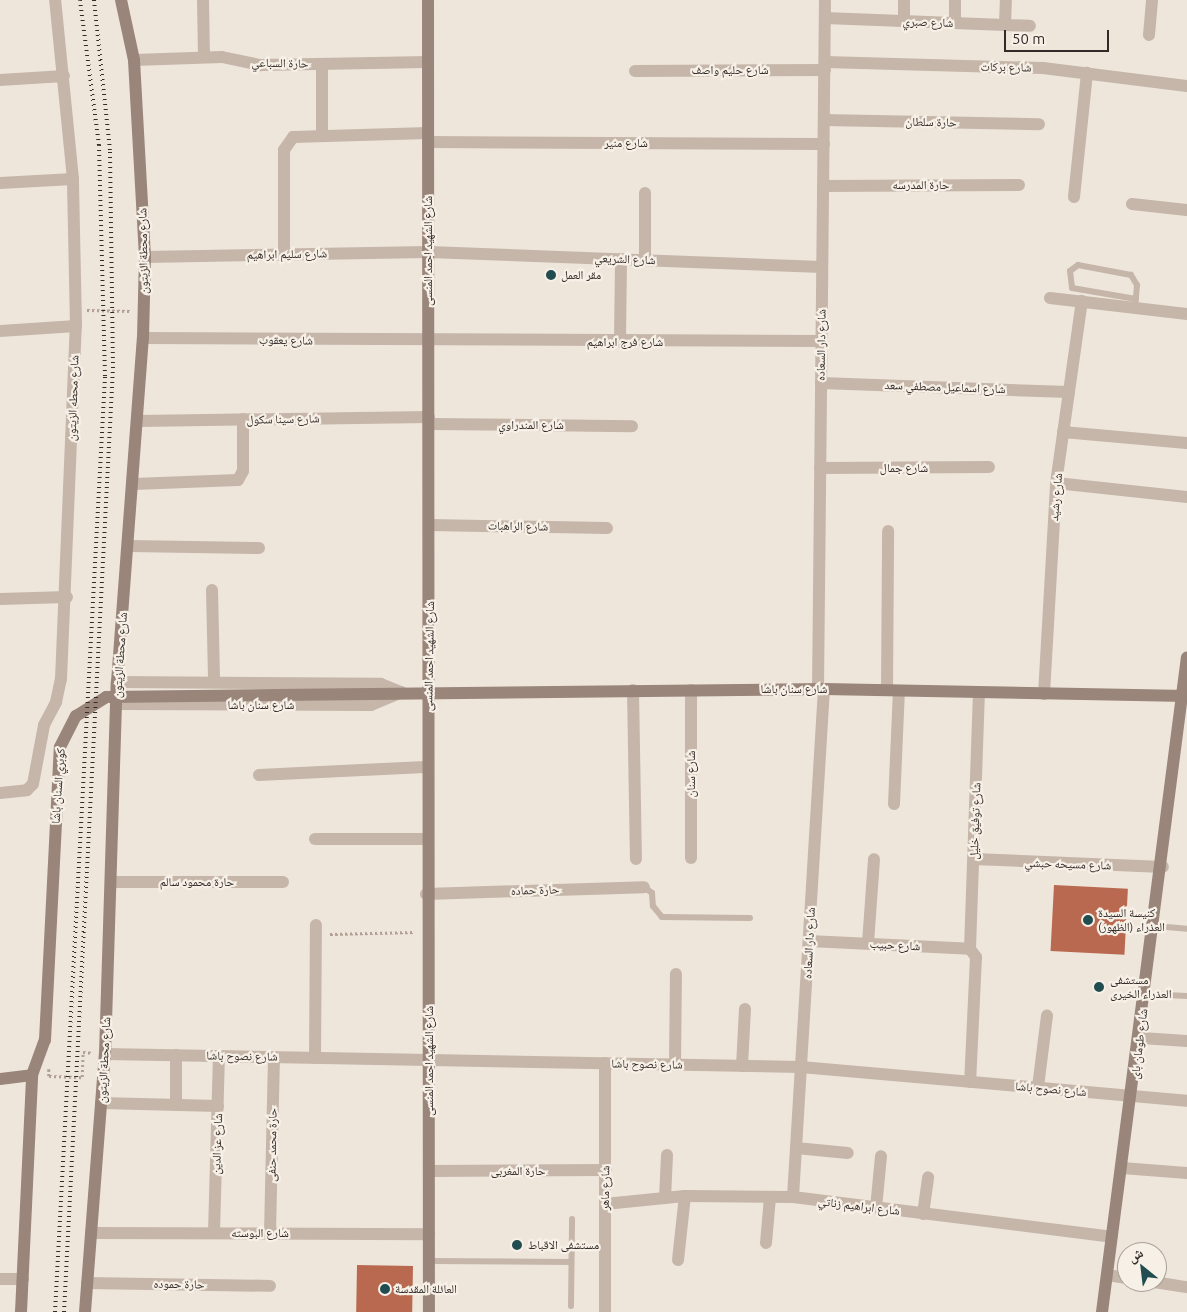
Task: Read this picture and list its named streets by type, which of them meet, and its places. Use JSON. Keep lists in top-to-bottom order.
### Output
{
  "streets": {
    "street": [
      "شارع صبري",
      "حارة السباعي",
      "شارع بركات",
      "شارع حليم واصف",
      "حارة سلطان",
      "شارع منير",
      "حارة المدرسه",
      "شارع محطة الزيتون",
      "شارع الشهيد احمد المنسى",
      "شارع سليم ابراهيم",
      "شارع الشريعي",
      "شارع يعقوب",
      "شارع فرج ابراهيم",
      "شارع دار السعاده",
      "شارع اسماعيل مصطفي سعد",
      "شارع محطه الزيتون",
      "شارع سينا سكول",
      "شارع المندراوي",
      "شارع جمال",
      "شارع رشيد",
      "شارع الراهبات",
      "شارع سنان باشا",
      "شارع سنان",
      "كوبري السنان باشا",
      "شارع توفيق خليل",
      "شارع مسيحه حبشي",
      "حارة محمود سالم",
      "حارة حماده",
      "شارع حبيب",
      "شارع طومان باى",
      "شارع نصوح باشا",
      "شارع عز الدين",
      "حارة محمد حنفى",
      "حارة المغربى",
      "شارع ماهر",
      "شارع ابراهيم زناتي",
      "شارع البوسته",
      "حارة حموده"
    ]
  },
  "crossings": [
    ["شارع صبري", "شارع دار السعاده"],
    ["حارة السباعي", "شارع محطة الزيتون"],
    ["حارة السباعي", "شارع الشهيد احمد المنسى"],
    ["شارع بركات", "شارع حليم واصف"],
    ["شارع بركات", "شارع دار السعاده"],
    ["شارع حليم واصف", "شارع دار السعاده"],
    ["حارة سلطان", "شارع دار السعاده"],
    ["شارع منير", "شارع الشهيد احمد المنسى"],
    ["شارع منير", "شارع سليم ابراهيم"],
    ["شارع منير", "شارع دار السعاده"],
    ["حارة المدرسه", "شارع دار السعاده"],
    ["شارع محطة الزيتون", "شارع سليم ابراهيم"],
    ["شارع محطة الزيتون", "شارع يعقوب"],
    ["شارع محطة الزيتون", "شارع سينا سكول"],
    ["شارع محطة الزيتون", "شارع سنان باشا"],
    ["شارع محطة الزيتون", "حارة محمود سالم"],
    ["شارع محطة الزيتون", "شارع نصوح باشا"],
    ["شارع محطة الزيتون", "شارع البوسته"],
    ["شارع محطة الزيتون", "حارة حموده"],
    ["شارع الشهيد احمد المنسى", "شارع سليم ابراهيم"],
    ["شارع الشهيد احمد المنسى", "شارع الشريعي"],
    ["شارع الشهيد احمد المنسى", "شارع يعقوب"],
    ["شارع الشهيد احمد المنسى", "شارع فرج ابراهيم"],
    ["شارع الشهيد احمد المنسى", "شارع سينا سكول"],
    ["شارع الشهيد احمد المنسى", "شارع المندراوي"],
    ["شارع الشهيد احمد المنسى", "شارع الراهبات"],
    ["شارع الشهيد احمد المنسى", "شارع سنان باشا"],
    ["شارع الشهيد احمد المنسى", "حارة حماده"],
    ["شارع الشهيد احمد المنسى", "شارع نصوح باشا"],
    ["شارع الشهيد احمد المنسى", "حارة المغربى"],
    ["شارع الشهيد احمد المنسى", "شارع البوسته"],
    ["شارع سليم ابراهيم", "شارع الشريعي"],
    ["شارع الشريعي", "شارع دار السعاده"],
    ["شارع يعقوب", "شارع فرج ابراهيم"],
    ["شارع فرج ابراهيم", "شارع دار السعاده"],
    ["شارع دار السعاده", "شارع اسماعيل مصطفي سعد"],
    ["شارع دار السعاده", "شارع جمال"],
    ["شارع دار السعاده", "شارع سنان باشا"],
    ["شارع دار السعاده", "شارع حبيب"],
    ["شارع دار السعاده", "شارع نصوح باشا"],
    ["شارع دار السعاده", "شارع ابراهيم زناتي"],
    ["شارع اسماعيل مصطفي سعد", "شارع رشيد"],
    ["شارع سينا سكول", "شارع المندراوي"],
    ["شارع رشيد", "شارع سنان باشا"],
    ["شارع سنان باشا", "شارع سنان"],
    ["شارع سنان باشا", "كوبري السنان باشا"],
    ["شارع سنان باشا", "شارع توفيق خليل"],
    ["شارع سنان باشا", "شارع طومان باى"],
    ["شارع توفيق خليل", "شارع مسيحه حبشي"],
    ["شارع توفيق خليل", "شارع حبيب"],
    ["شارع توفيق خليل", "شارع نصوح باشا"],
    ["شارع مسيحه حبشي", "شارع طومان باى"],
    ["شارع طومان باى", "شارع نصوح باشا"],
    ["شارع طومان باى", "شارع ابراهيم زناتي"],
    ["شارع نصوح باشا", "شارع عز الدين"],
    ["شارع نصوح باشا", "حارة محمد حنفى"],
    ["شارع نصوح باشا", "شارع ماهر"],
    ["شارع عز الدين", "شارع البوسته"],
    ["حارة محمد حنفى", "شارع البوسته"],
    ["حارة المغربى", "شارع ماهر"],
    ["شارع ماهر", "شارع ابراهيم زناتي"]
  ],
  "places": [
    "مقر العمل",
    "كنيسة السيدة العذراء (الظهور)",
    "مستشفى العذراء الخيرى",
    "مستشفى الاقباط",
    "العائلة المقدسة"
  ],
  "scale_bar": "50 m",
  "north": "top left"
}
